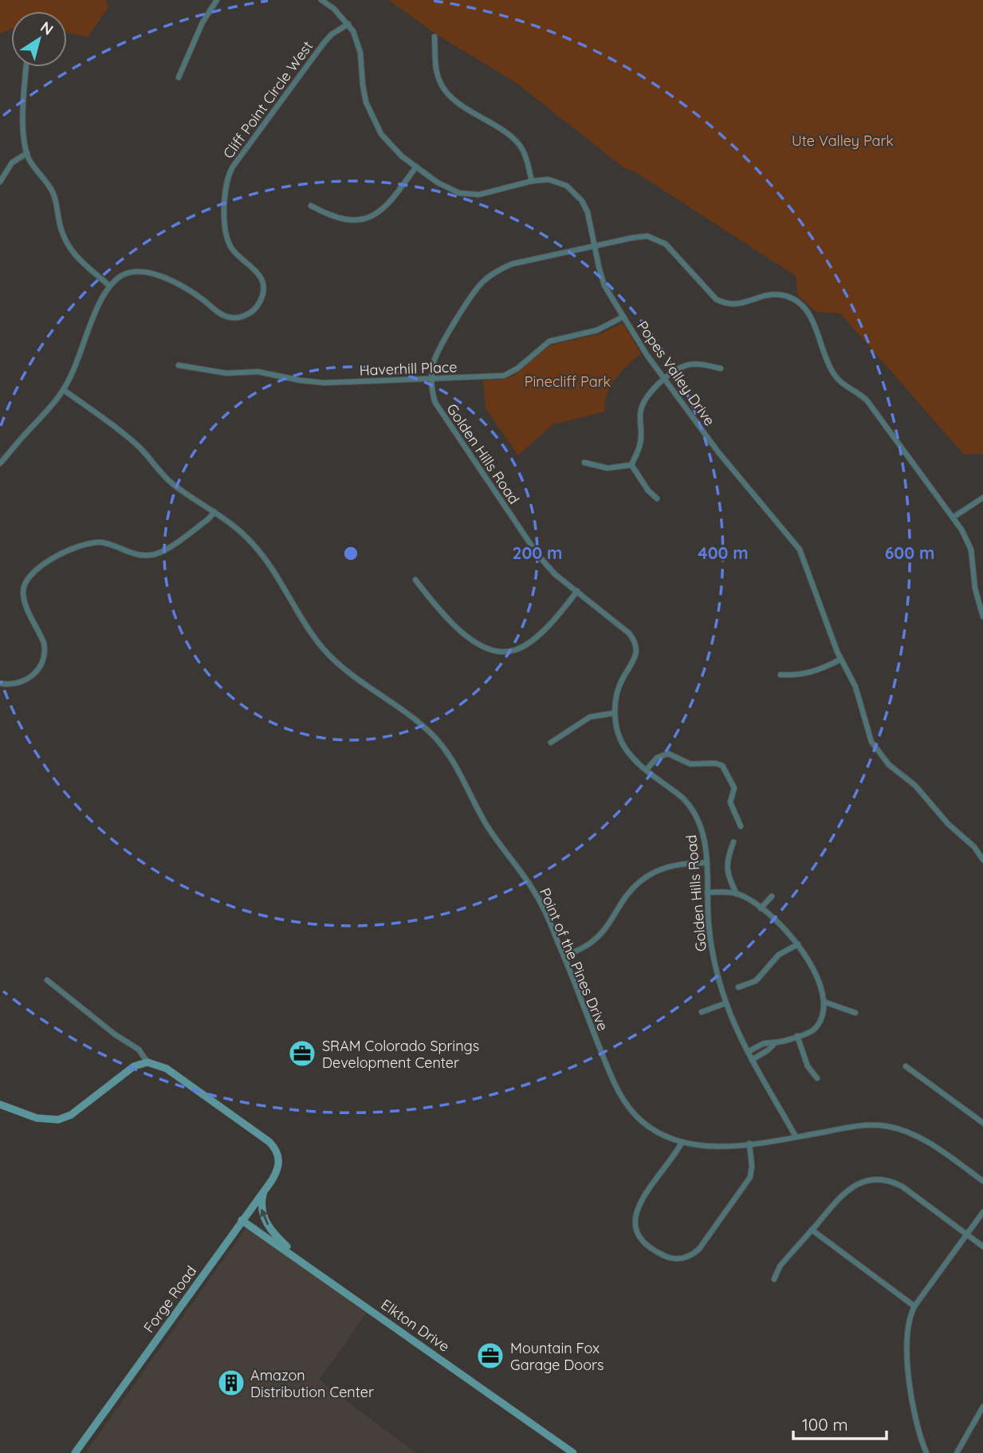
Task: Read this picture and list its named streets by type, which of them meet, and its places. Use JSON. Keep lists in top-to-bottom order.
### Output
{
  "streets": {
    "street": [
      "Cliff Point Circle West",
      "Haverhill Place",
      "Popes Valley Drive",
      "Golden Hills Road",
      "Point of the Pines Drive",
      "Forge Road",
      "Elkton Drive"
    ]
  },
  "crossings": [
    ["Cliff Point Circle West", "Popes Valley Drive"],
    ["Haverhill Place", "Popes Valley Drive"],
    ["Haverhill Place", "Golden Hills Road"],
    ["Popes Valley Drive", "Golden Hills Road"],
    ["Golden Hills Road", "Point of the Pines Drive"],
    ["Forge Road", "Elkton Drive"]
  ],
  "parks": ["Ute Valley Park", "Pinecliff Park"],
  "places": {
    "office": ["SRAM Colorado Springs Development Center", "Mountain Fox Garage Doors"],
    "building": ["Amazon Distribution Center"]
  },
  "scale_bar": "100 m",
  "north": "top right",
  "rings": ["200 m", "400 m", "600 m"]
}
